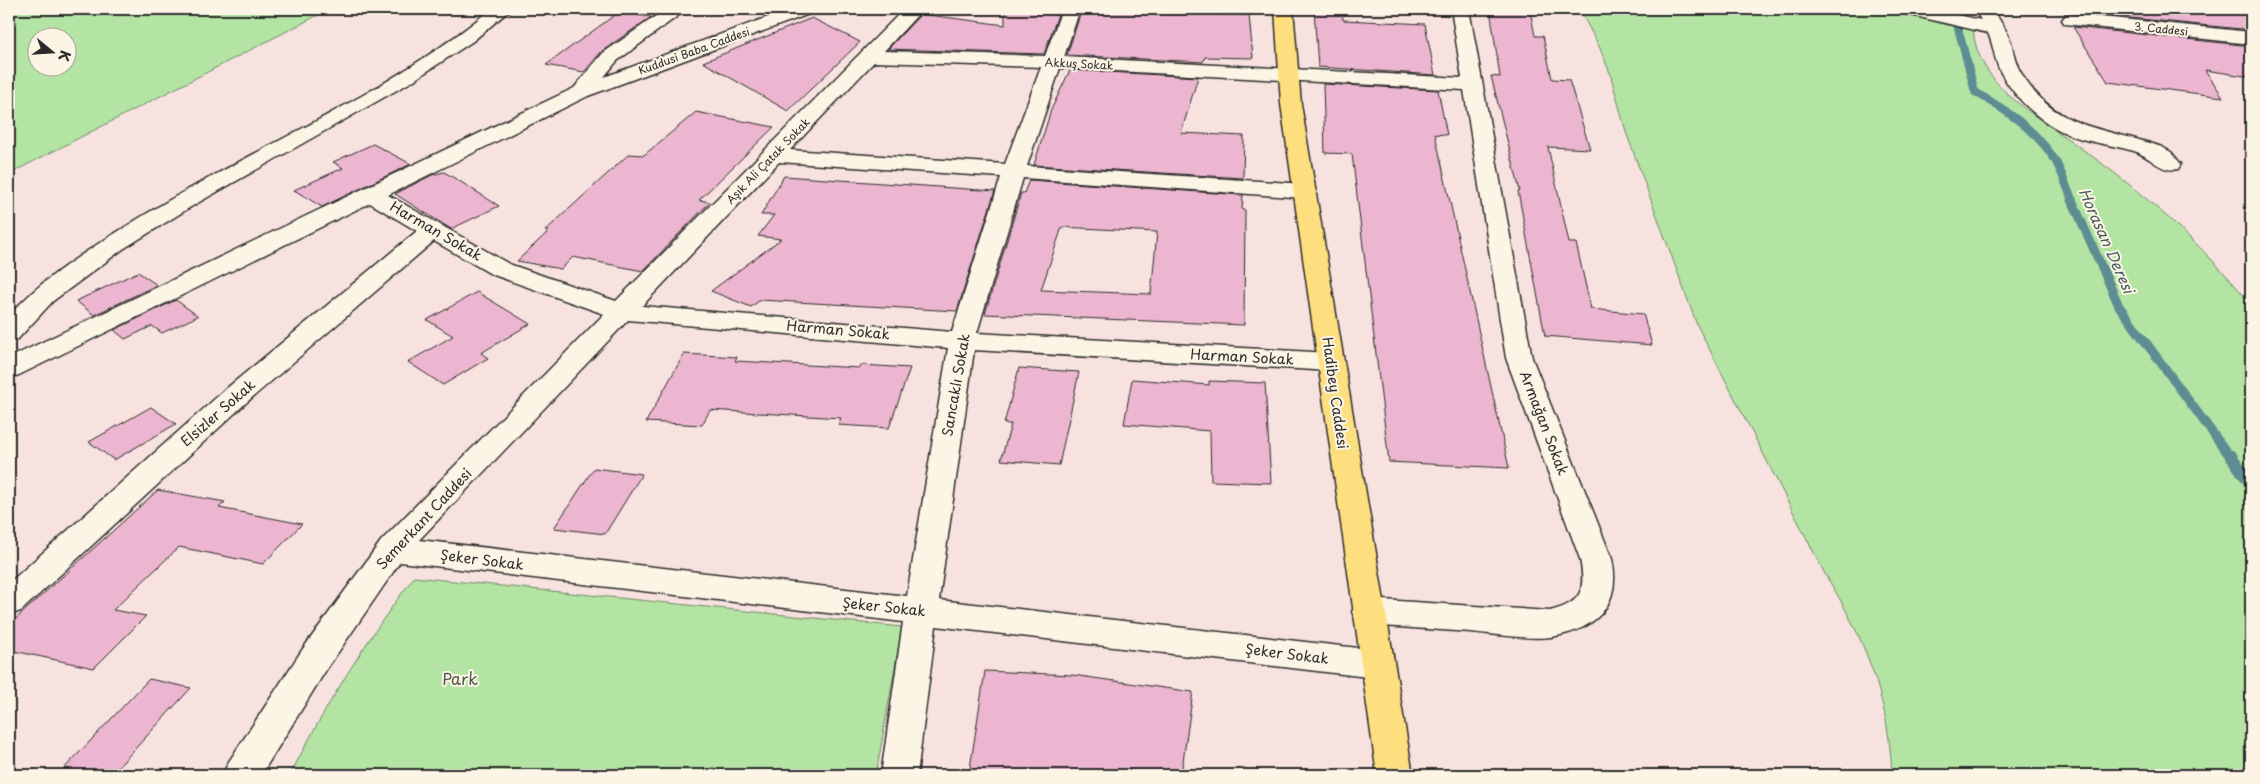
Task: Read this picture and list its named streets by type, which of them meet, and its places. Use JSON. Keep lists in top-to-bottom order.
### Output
{
  "streets": {
    "main road": ["Hadibey Caddesi"],
    "street": [
      "3. Caddesi",
      "Kuddusi Baba Caddesi",
      "Akkuş Sokak",
      "Aşık Ali Çatak Sokak",
      "Harman Sokak",
      "Sancaklı Sokak",
      "Elsizler Sokak",
      "Armağan Sokak",
      "Semerkant Caddesi",
      "Şeker Sokak"
    ]
  },
  "crossings": [
    ["Kuddusi Baba Caddesi", "Harman Sokak"],
    ["Akkuş Sokak", "Aşık Ali Çatak Sokak"],
    ["Akkuş Sokak", "Sancaklı Sokak"],
    ["Akkuş Sokak", "Hadibey Caddesi"],
    ["Akkuş Sokak", "Armağan Sokak"],
    ["Aşık Ali Çatak Sokak", "Harman Sokak"],
    ["Aşık Ali Çatak Sokak", "Semerkant Caddesi"],
    ["Harman Sokak", "Sancaklı Sokak"],
    ["Harman Sokak", "Hadibey Caddesi"],
    ["Harman Sokak", "Elsizler Sokak"],
    ["Harman Sokak", "Semerkant Caddesi"],
    ["Sancaklı Sokak", "Şeker Sokak"],
    ["Hadibey Caddesi", "Armağan Sokak"],
    ["Hadibey Caddesi", "Şeker Sokak"],
    ["Semerkant Caddesi", "Şeker Sokak"]
  ],
  "water": ["Horasan Deresi"],
  "parks": ["Park"],
  "north": "right"
}
